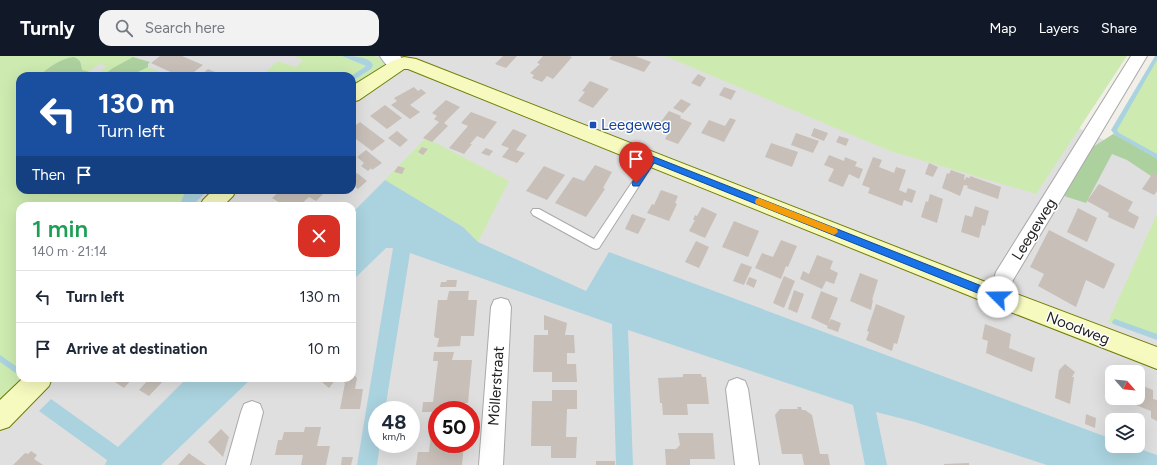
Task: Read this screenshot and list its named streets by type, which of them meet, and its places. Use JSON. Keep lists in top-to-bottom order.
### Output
{
  "streets": {
    "main road": ["Noodweg"],
    "street": ["Leegeweg", "Möllerstraat"]
  },
  "crossings": [
    ["Leegeweg", "Noodweg"]
  ],
  "places": {
    "transit": ["Leegeweg"]
  },
  "north": "bottom right",
  "page": {
    "header": "Turnly",
    "search": "Search here",
    "nav": ["Map", "Layers", "Share"],
    "turn": ["130 m", "Turn left"],
    "then": "Then",
    "heading": ["1 min", "140 m · 21:14"],
    "list": [
      {
        "name": "Turn left",
        "value": "130 m"
      },
      {
        "name": "Arrive at destination",
        "value": "10 m"
      }
    ],
    "speed": "48 km/h",
    "limit": "50"
  }
}
